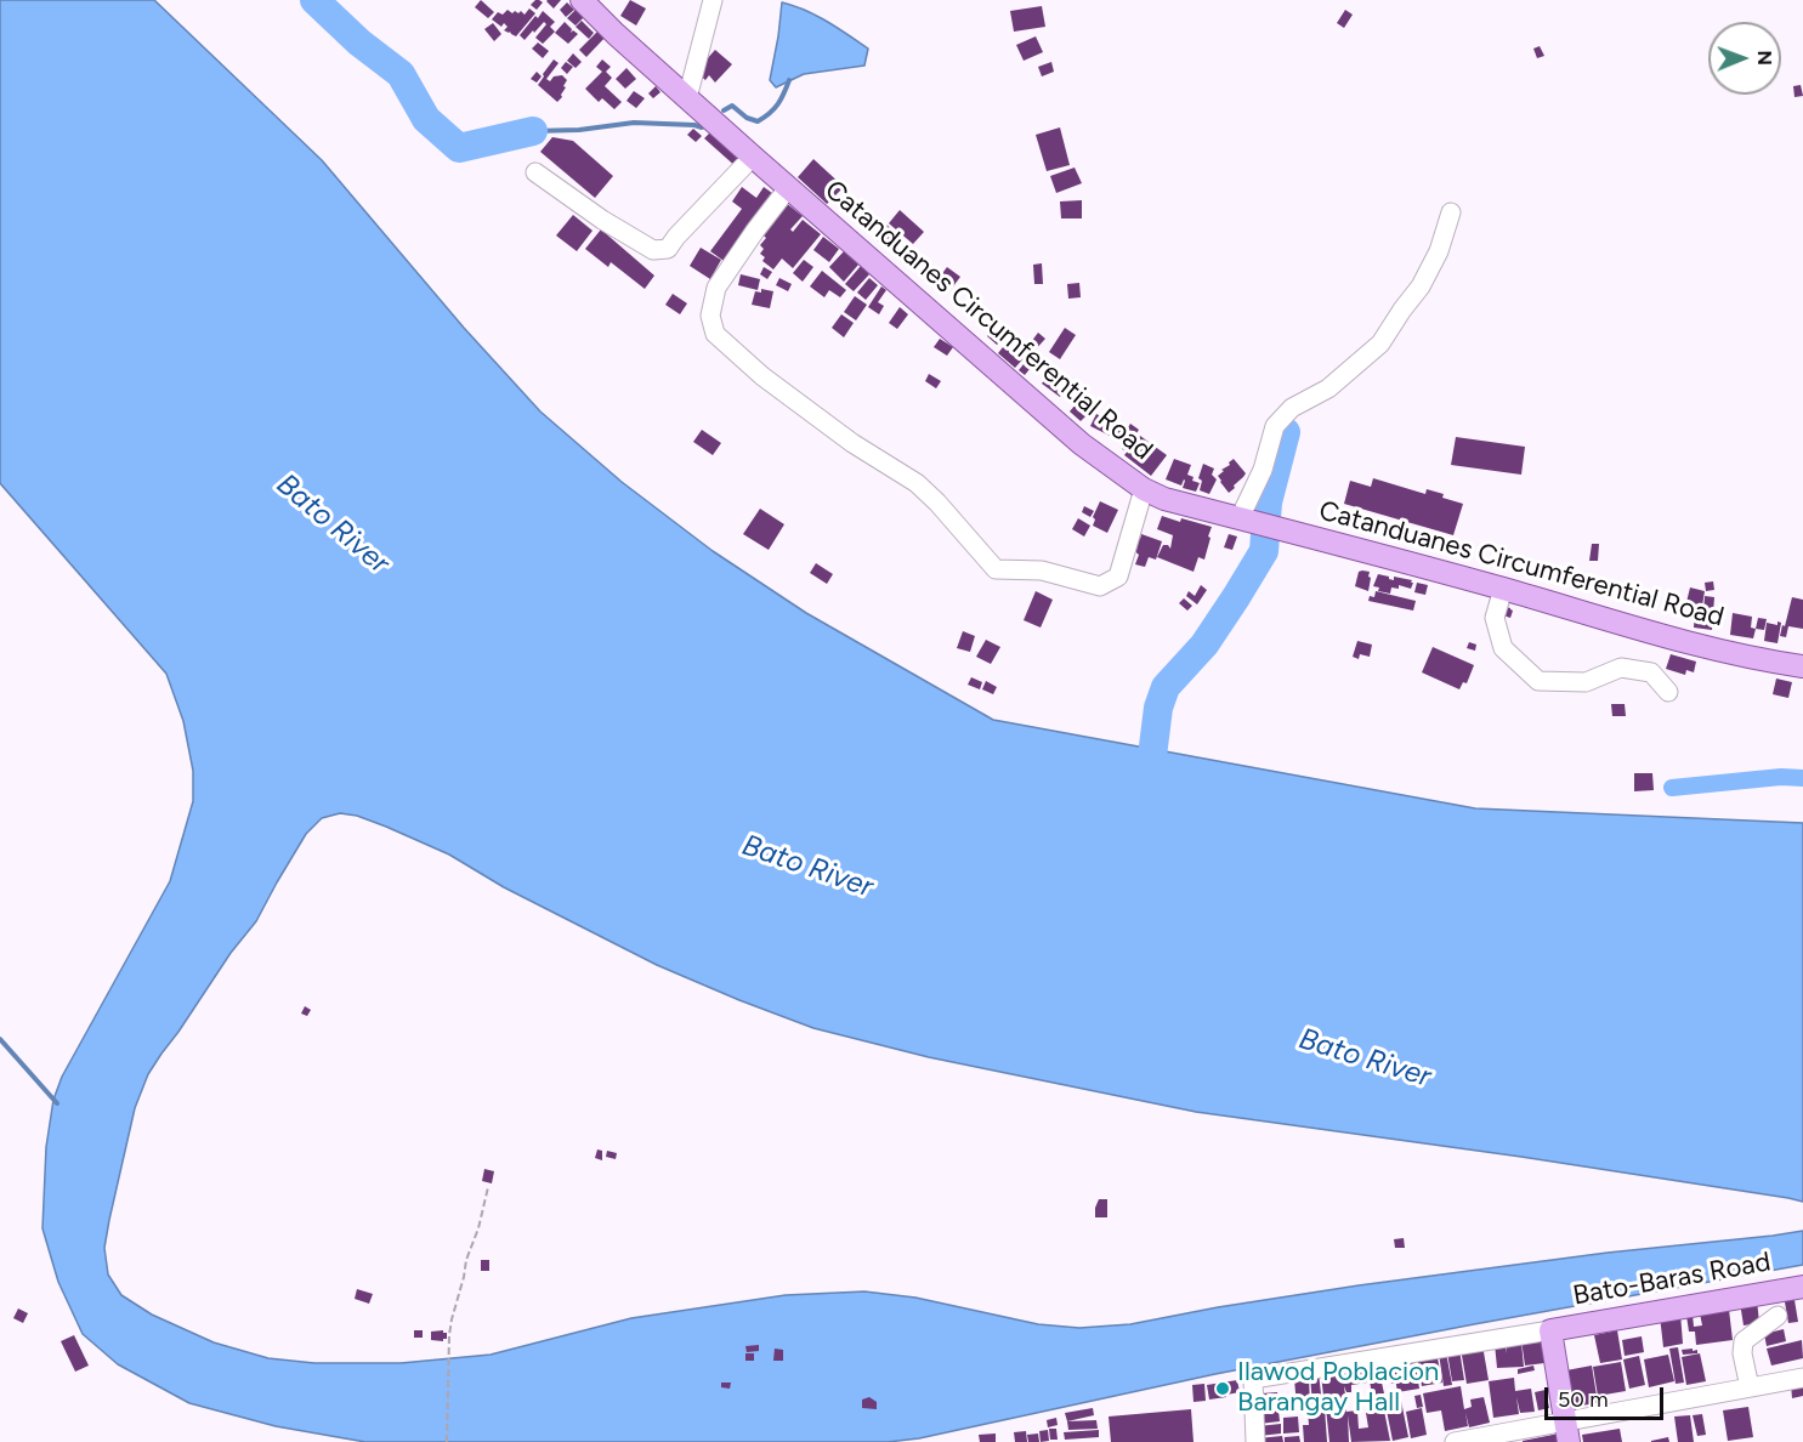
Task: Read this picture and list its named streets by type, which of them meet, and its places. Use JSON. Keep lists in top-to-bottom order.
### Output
{
  "streets": {
    "main road": ["Catanduanes Circumferential Road", "Bato-Baras Road"]
  },
  "water": ["Bato River"],
  "places": ["Ilawod Poblacion Barangay Hall"],
  "scale_bar": "50 m",
  "north": "right"
}
